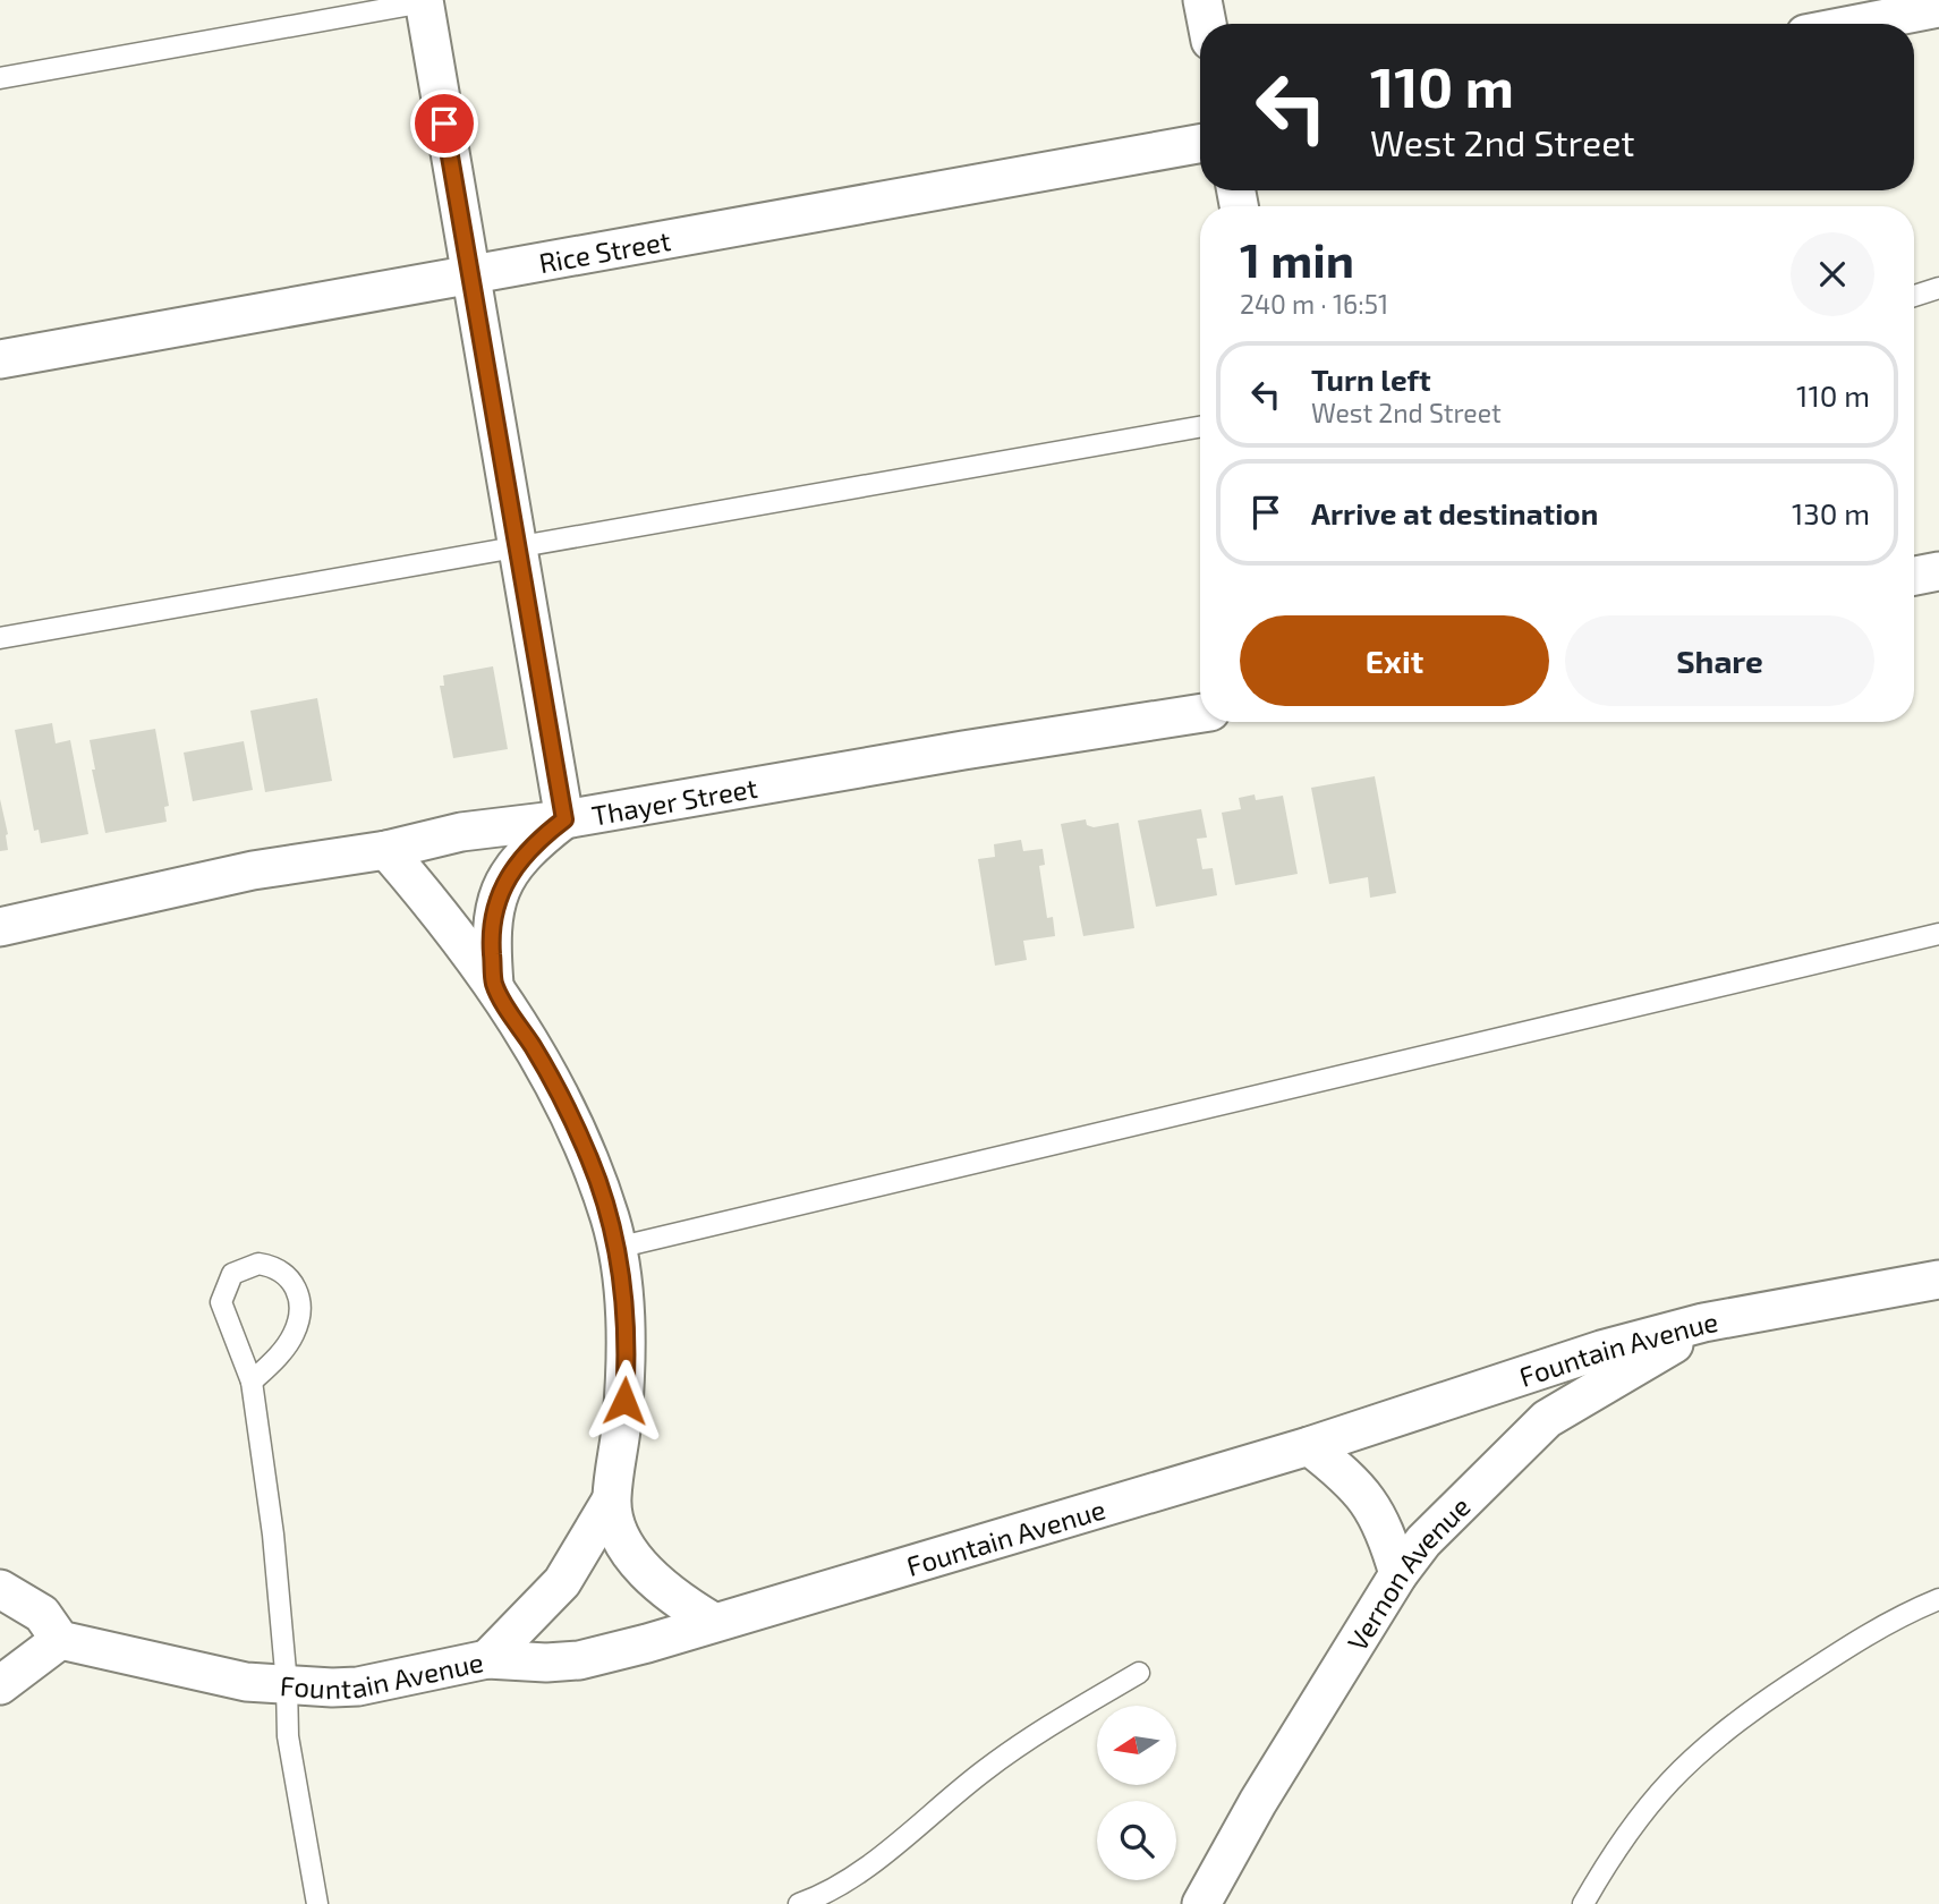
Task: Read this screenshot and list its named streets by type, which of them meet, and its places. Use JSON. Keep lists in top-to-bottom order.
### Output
{
  "streets": {
    "street": [
      "Rice Street",
      "Thayer Street",
      "Fountain Avenue",
      "Vernon Avenue"
    ]
  },
  "crossings": [
    ["Fountain Avenue", "Vernon Avenue"]
  ],
  "north": "left",
  "page": {
    "turn": ["110 m", "West 2nd Street"],
    "heading": ["1 min", "240 m · 16:51"],
    "list": [
      {
        "name": "Turn left",
        "note": "West 2nd Street",
        "value": "110 m"
      },
      {
        "name": "Arrive at destination",
        "value": "130 m"
      }
    ],
    "buttons": ["Exit", "Share"]
  }
}
